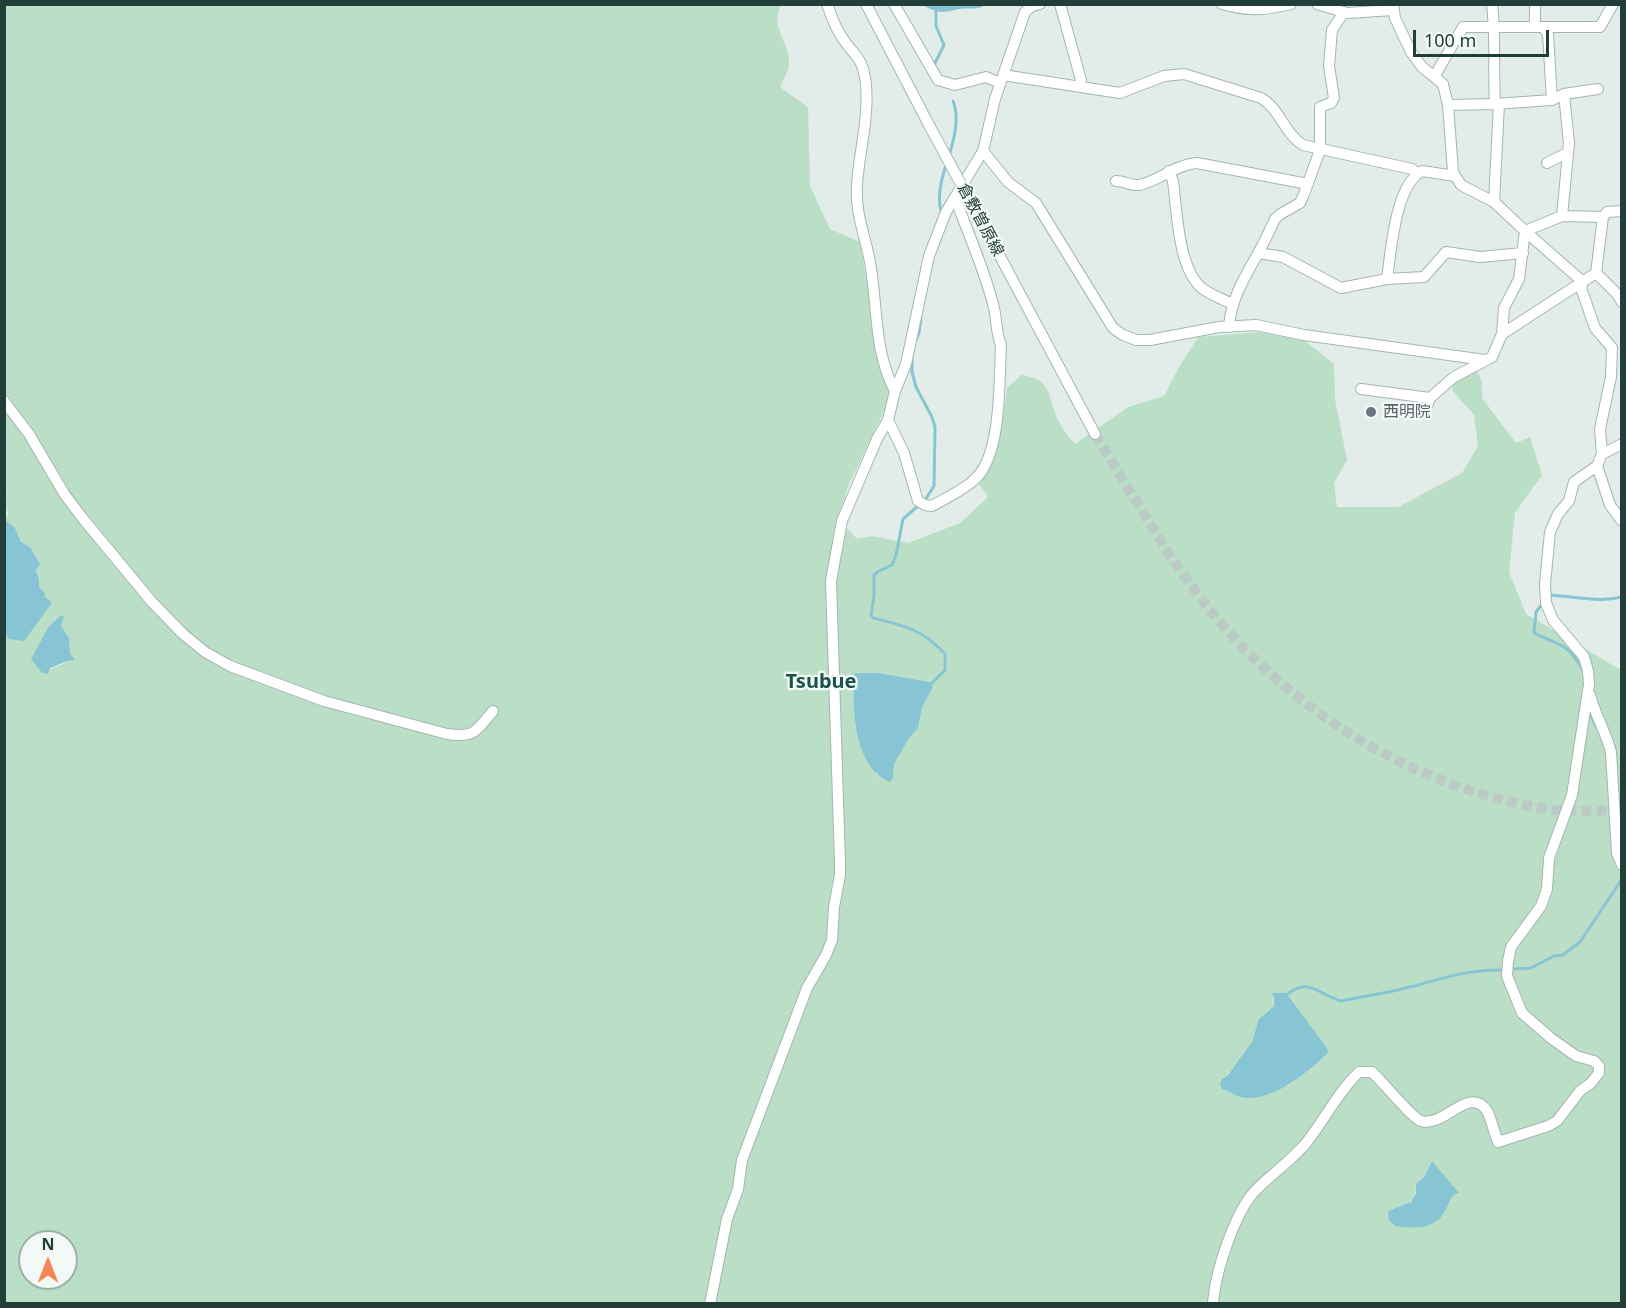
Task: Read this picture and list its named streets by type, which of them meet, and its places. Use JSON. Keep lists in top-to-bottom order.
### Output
{
  "streets": {
    "street": ["倉敷曽原線"]
  },
  "districts": ["Tsubue"],
  "places": ["西明院"],
  "scale_bar": "100 m",
  "north": "top"
}
